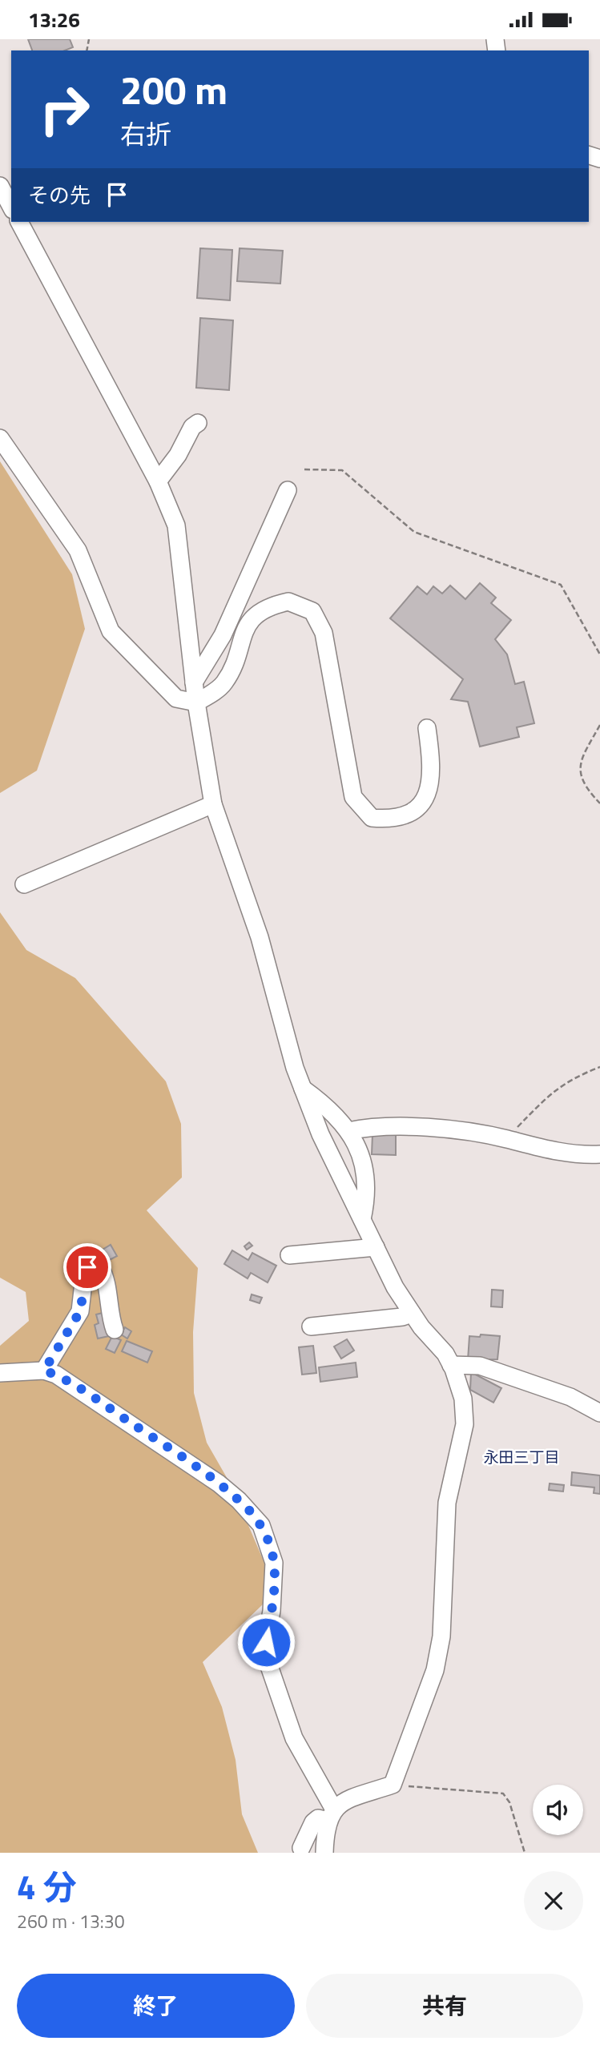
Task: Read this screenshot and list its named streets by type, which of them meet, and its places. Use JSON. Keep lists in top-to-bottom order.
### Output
{
  "districts": ["永田三丁目"],
  "page": {
    "status": "13:26",
    "turn": ["200 m", "右折"],
    "then": "その先",
    "heading": ["4 分", "260 m · 13:30"],
    "buttons": ["終了", "共有"]
  }
}
